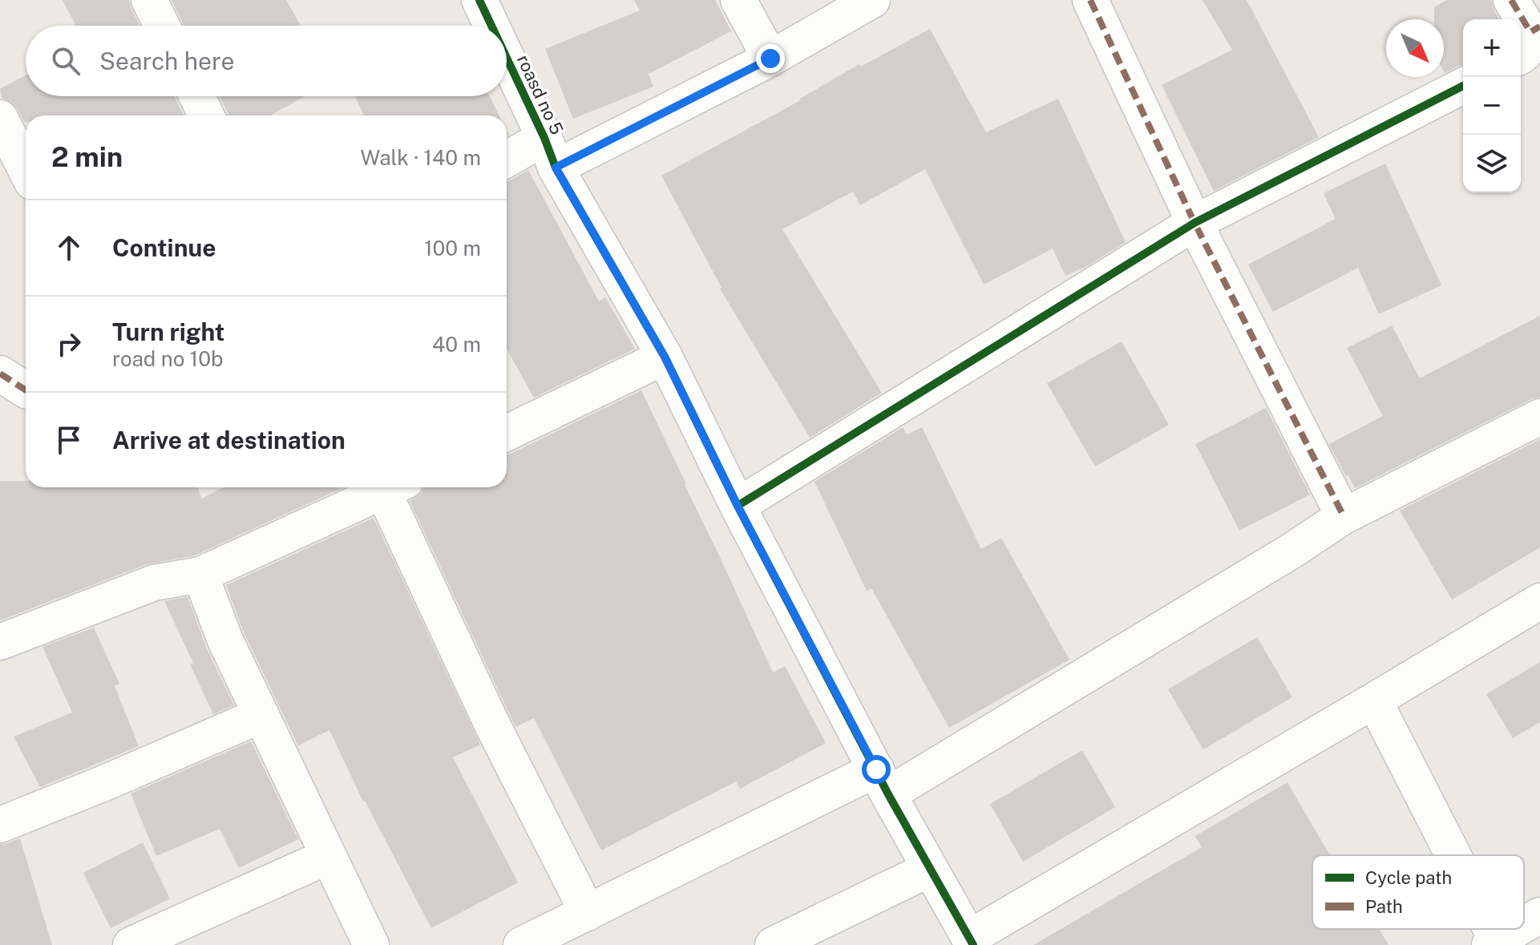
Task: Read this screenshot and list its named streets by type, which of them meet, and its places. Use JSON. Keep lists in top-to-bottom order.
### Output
{
  "streets": {
    "street": ["roasd no 5"]
  },
  "legend": ["Cycle path", "Path"],
  "north": "bottom right",
  "page": {
    "map_buttons": ["+", "−"],
    "search": "Search here",
    "heading": ["2 min", "Walk · 140 m"],
    "list": [
      ["Continue", "100 m"],
      ["Turn right", "road no 10b", "40 m"],
      "Arrive at destination"
    ]
  }
}
